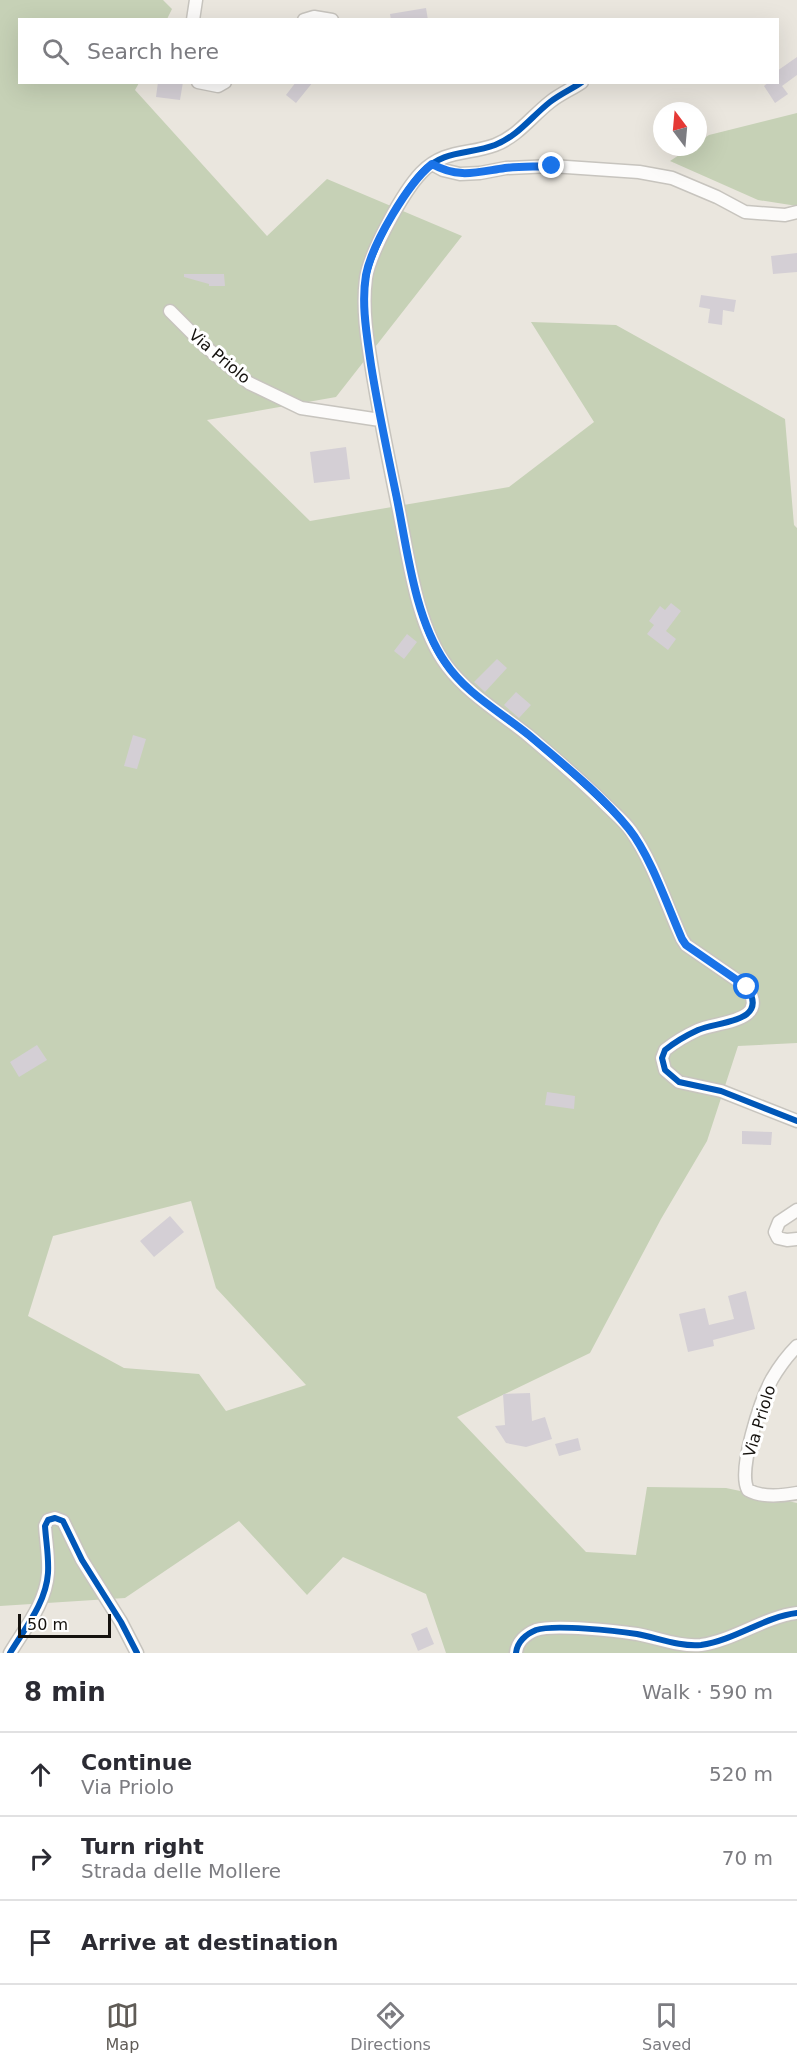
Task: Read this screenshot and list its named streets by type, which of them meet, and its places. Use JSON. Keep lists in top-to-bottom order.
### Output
{
  "streets": {
    "street": ["Via Priolo"]
  },
  "scale_bar": "50 m",
  "north": "top",
  "page": {
    "search": "Search here",
    "scale": "50 m",
    "heading": ["8 min", "Walk · 590 m"],
    "list": [
      ["Continue", "Via Priolo", "520 m"],
      ["Turn right", "Strada delle Mollere", "70 m"],
      "Arrive at destination"
    ],
    "nav": ["Map", "Directions", "Saved"]
  }
}
